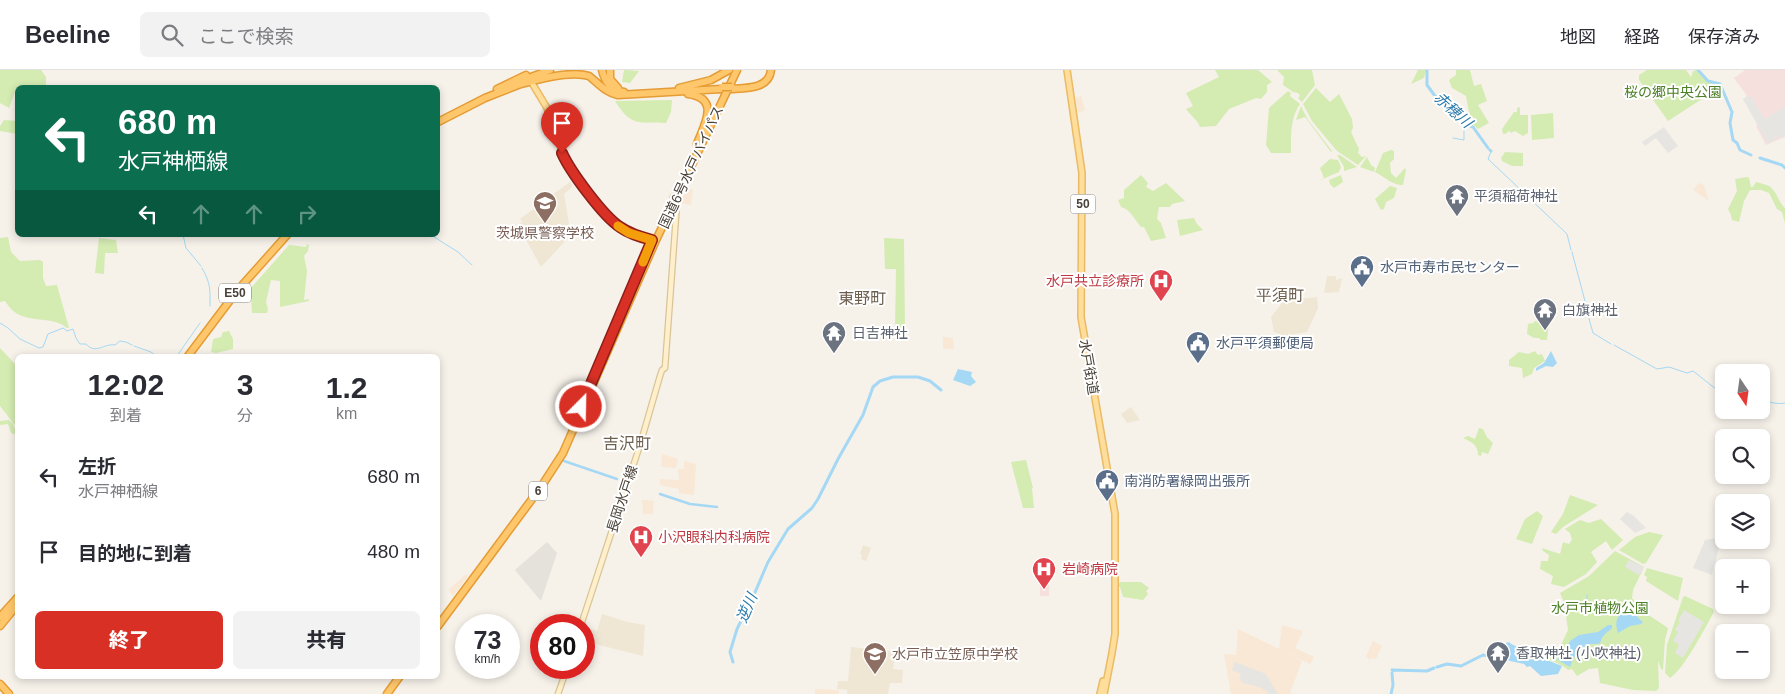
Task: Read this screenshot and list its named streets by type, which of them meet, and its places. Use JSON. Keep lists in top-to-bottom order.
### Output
{
  "streets": {
    "highway": ["国道6号水戸バイパス", "E50", "6"],
    "main road": ["50", "水戸街道", "長岡水戸線"]
  },
  "crossings": [
    ["国道6号水戸バイパス", "長岡水戸線"]
  ],
  "districts": ["平須町", "東野町", "吉沢町"],
  "water": ["赤穂川", "逆川"],
  "parks": ["桜の郷中央公園", "水戸市植物公園"],
  "places": {
    "temple": [
      "平須稲荷神社",
      "白旗神社",
      "日吉神社",
      "香取神社 (小吹神社)"
    ],
    "school or university": ["茨城県警察学校", "水戸市立笠原中学校"],
    "public building": ["水戸市寿市民センター", "水戸平須郵便局", "南消防署緑岡出張所"],
    "hospital": ["水戸共立診療所", "小沢眼科内科病院", "岩崎病院"]
  },
  "north": "bottom",
  "page": {
    "header": "Beeline",
    "search": "ここで検索",
    "nav": ["地図", "経路", "保存済み"],
    "turn": ["680 m", "水戸神栖線"],
    "eta": [
      "12:02",
      "到着",
      "3",
      "分",
      "1.2",
      "km"
    ],
    "map_buttons": ["+", "−"],
    "list": [
      {
        "name": "左折",
        "note": "水戸神栖線",
        "value": "680 m"
      },
      {
        "name": "目的地に到着",
        "value": "480 m"
      }
    ],
    "buttons": ["終了", "共有"],
    "speed": "73 km/h",
    "limit": "80"
  }
}
